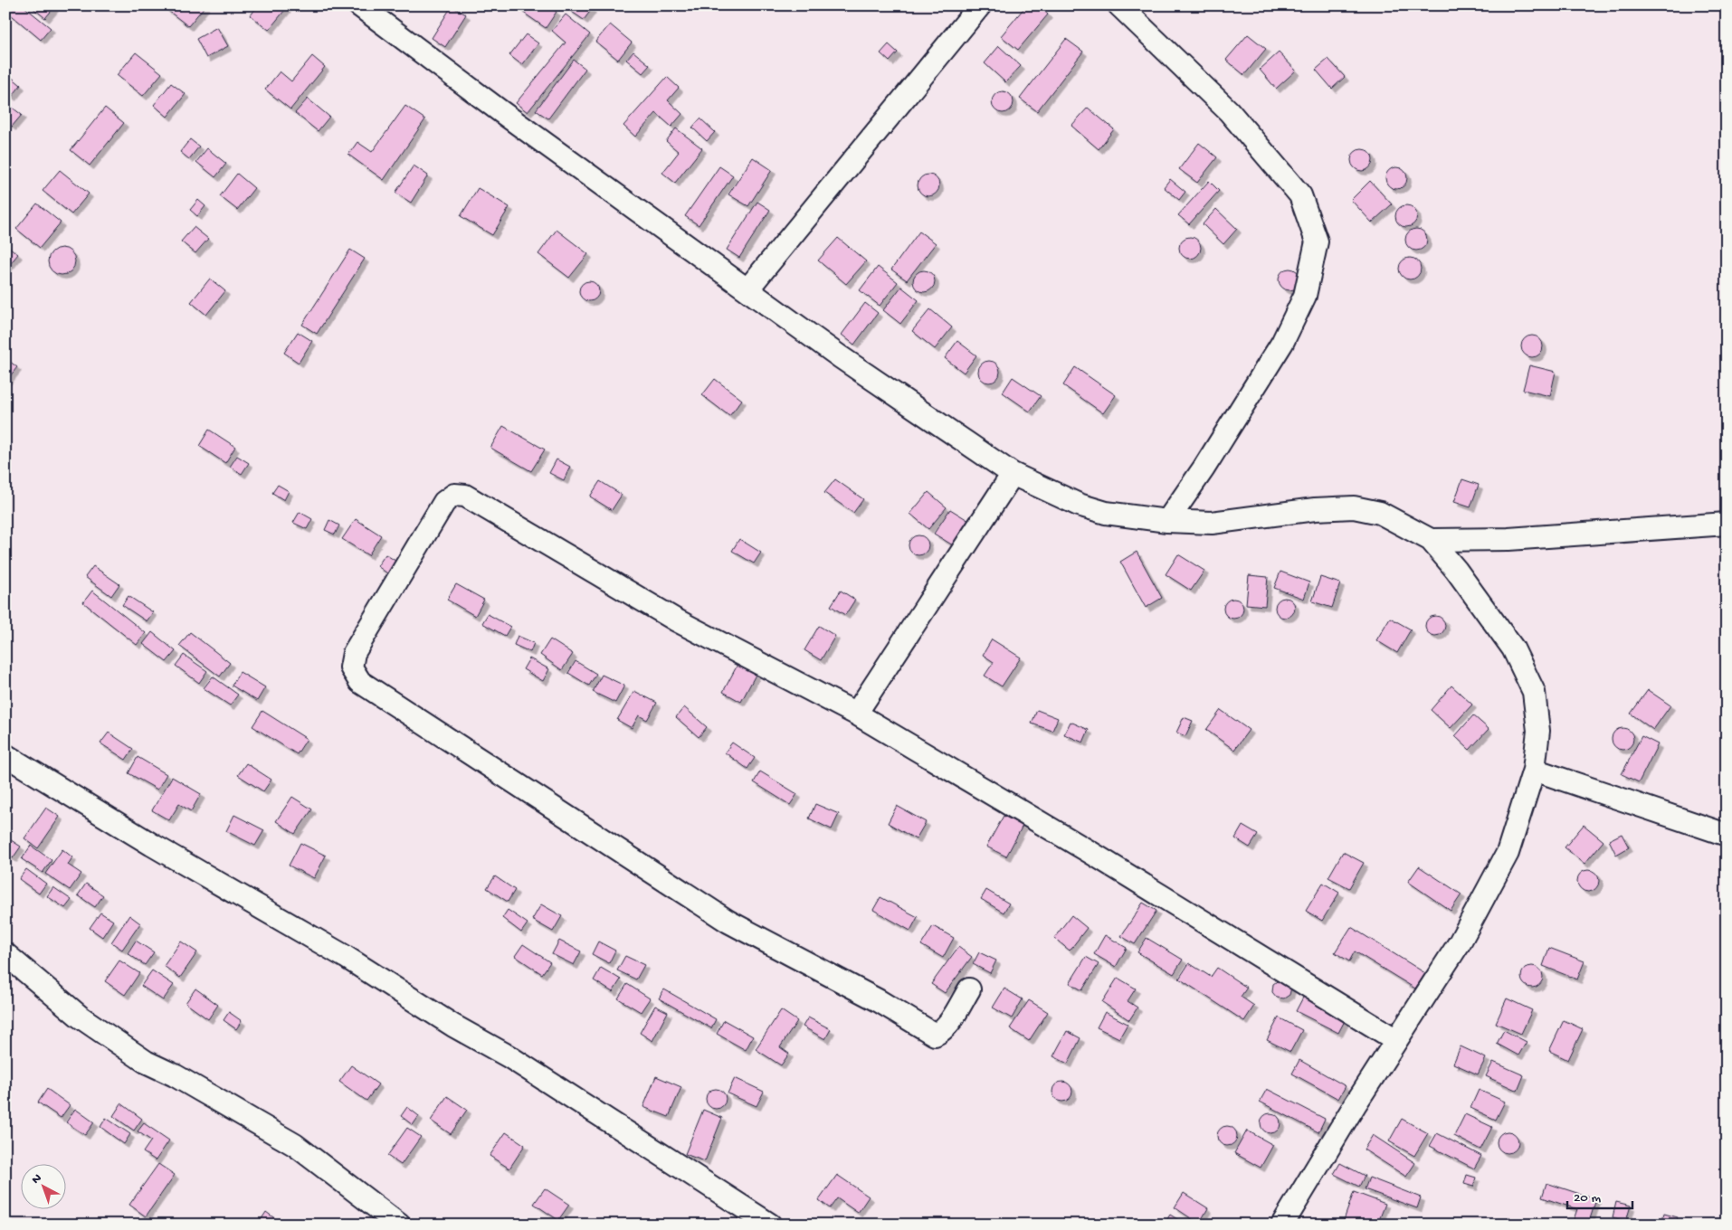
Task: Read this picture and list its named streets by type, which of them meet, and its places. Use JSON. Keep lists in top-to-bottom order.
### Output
{
  "scale_bar": "20 m",
  "north": "top left"
}
